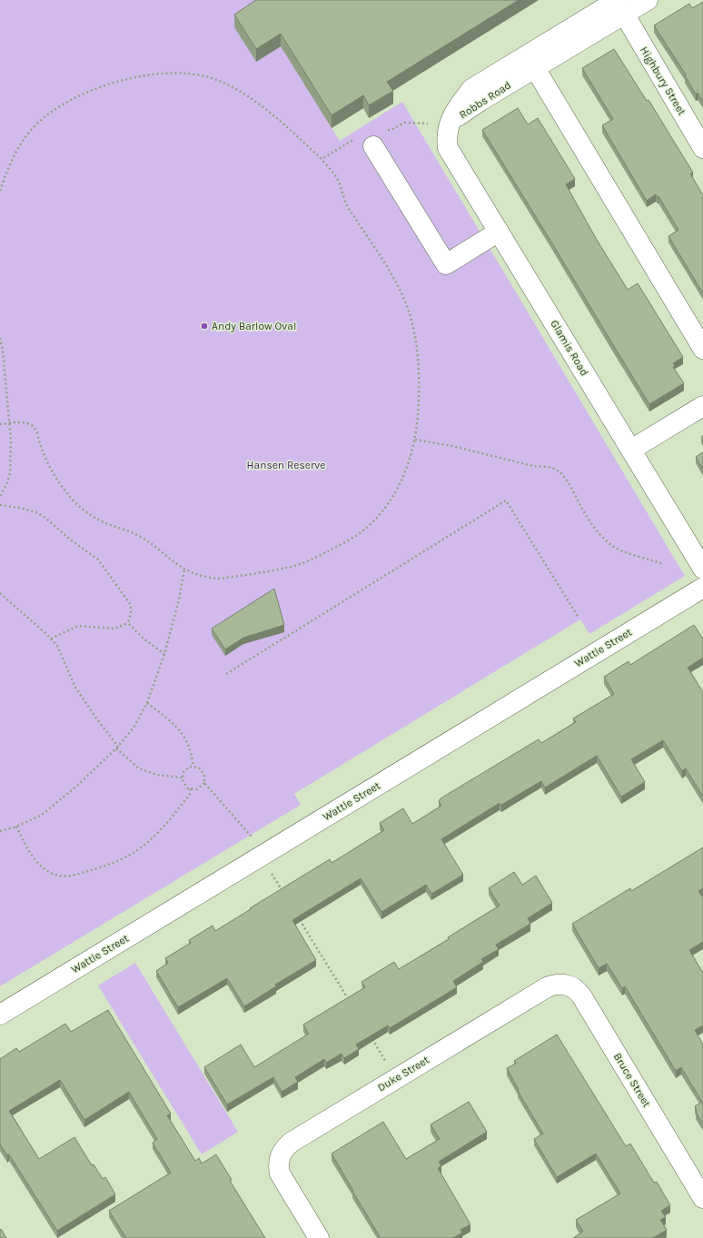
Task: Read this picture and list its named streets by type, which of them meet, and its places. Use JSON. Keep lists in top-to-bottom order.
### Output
{
  "streets": {
    "street": [
      "Highbury Street",
      "Robbs Road",
      "Glamis Road",
      "Wattle Street",
      "Duke Street",
      "Bruce Street"
    ]
  },
  "crossings": [
    ["Highbury Street", "Robbs Road"],
    ["Robbs Road", "Glamis Road"],
    ["Duke Street", "Bruce Street"]
  ],
  "parks": ["Hansen Reserve"],
  "places": ["Andy Barlow Oval"]
}
